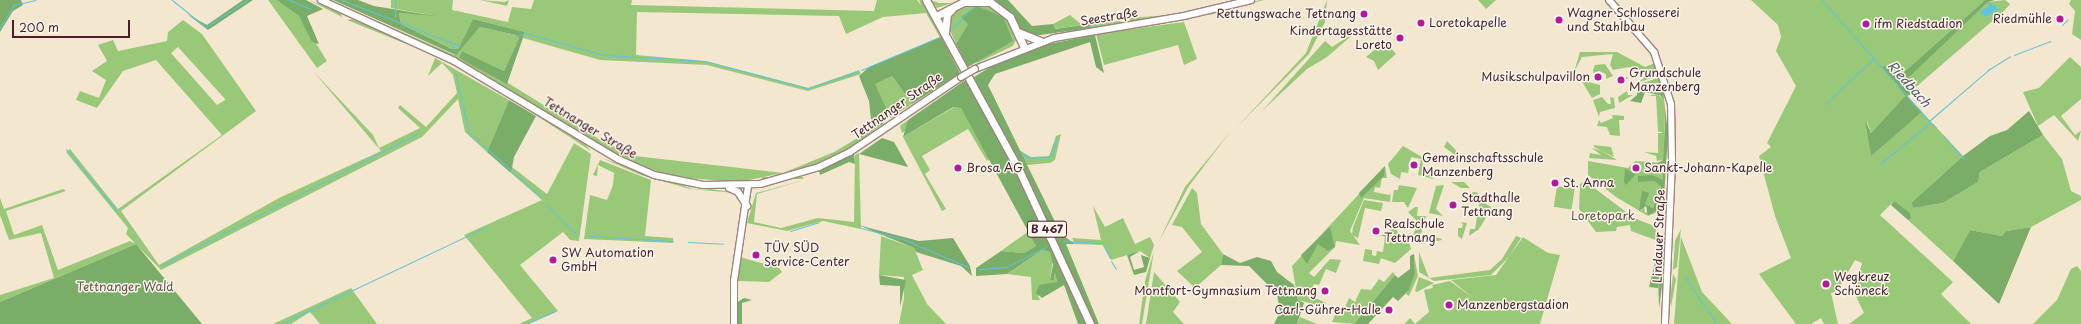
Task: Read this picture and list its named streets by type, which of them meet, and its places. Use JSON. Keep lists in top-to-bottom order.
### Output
{
  "streets": {
    "main road": [
      "Seestraße",
      "Tettnanger Straße",
      "B 467",
      "Lindauer Straße"
    ]
  },
  "crossings": [
    ["Seestraße", "Tettnanger Straße"]
  ],
  "water": ["Riedbach"],
  "parks": ["Loretopark", "Tettnanger Wald"],
  "places": [
    "Rettungswache Tettnang",
    "Riedmühle",
    "Wagner Schlosserei und Stahlbau",
    "Loretokapelle",
    "ifm Riedstadion",
    "Kindertagesstätte Loreto",
    "Musikschulpavillon",
    "Grundschule Manzenberg",
    "Gemeinschaftsschule Manzenberg",
    "Brosa AG",
    "Sankt-Johann-Kapelle",
    "St. Anna",
    "Stadthalle Tettnang",
    "Realschule Tettnang",
    "TÜV SÜD Service-Center",
    "SW Automation GmbH",
    "Wegkreuz Schöneck",
    "Montfort-Gymnasium Tettnang",
    "Manzenbergstadion",
    "Carl-Gührer-Halle"
  ],
  "scale_bar": "200 m"
}
